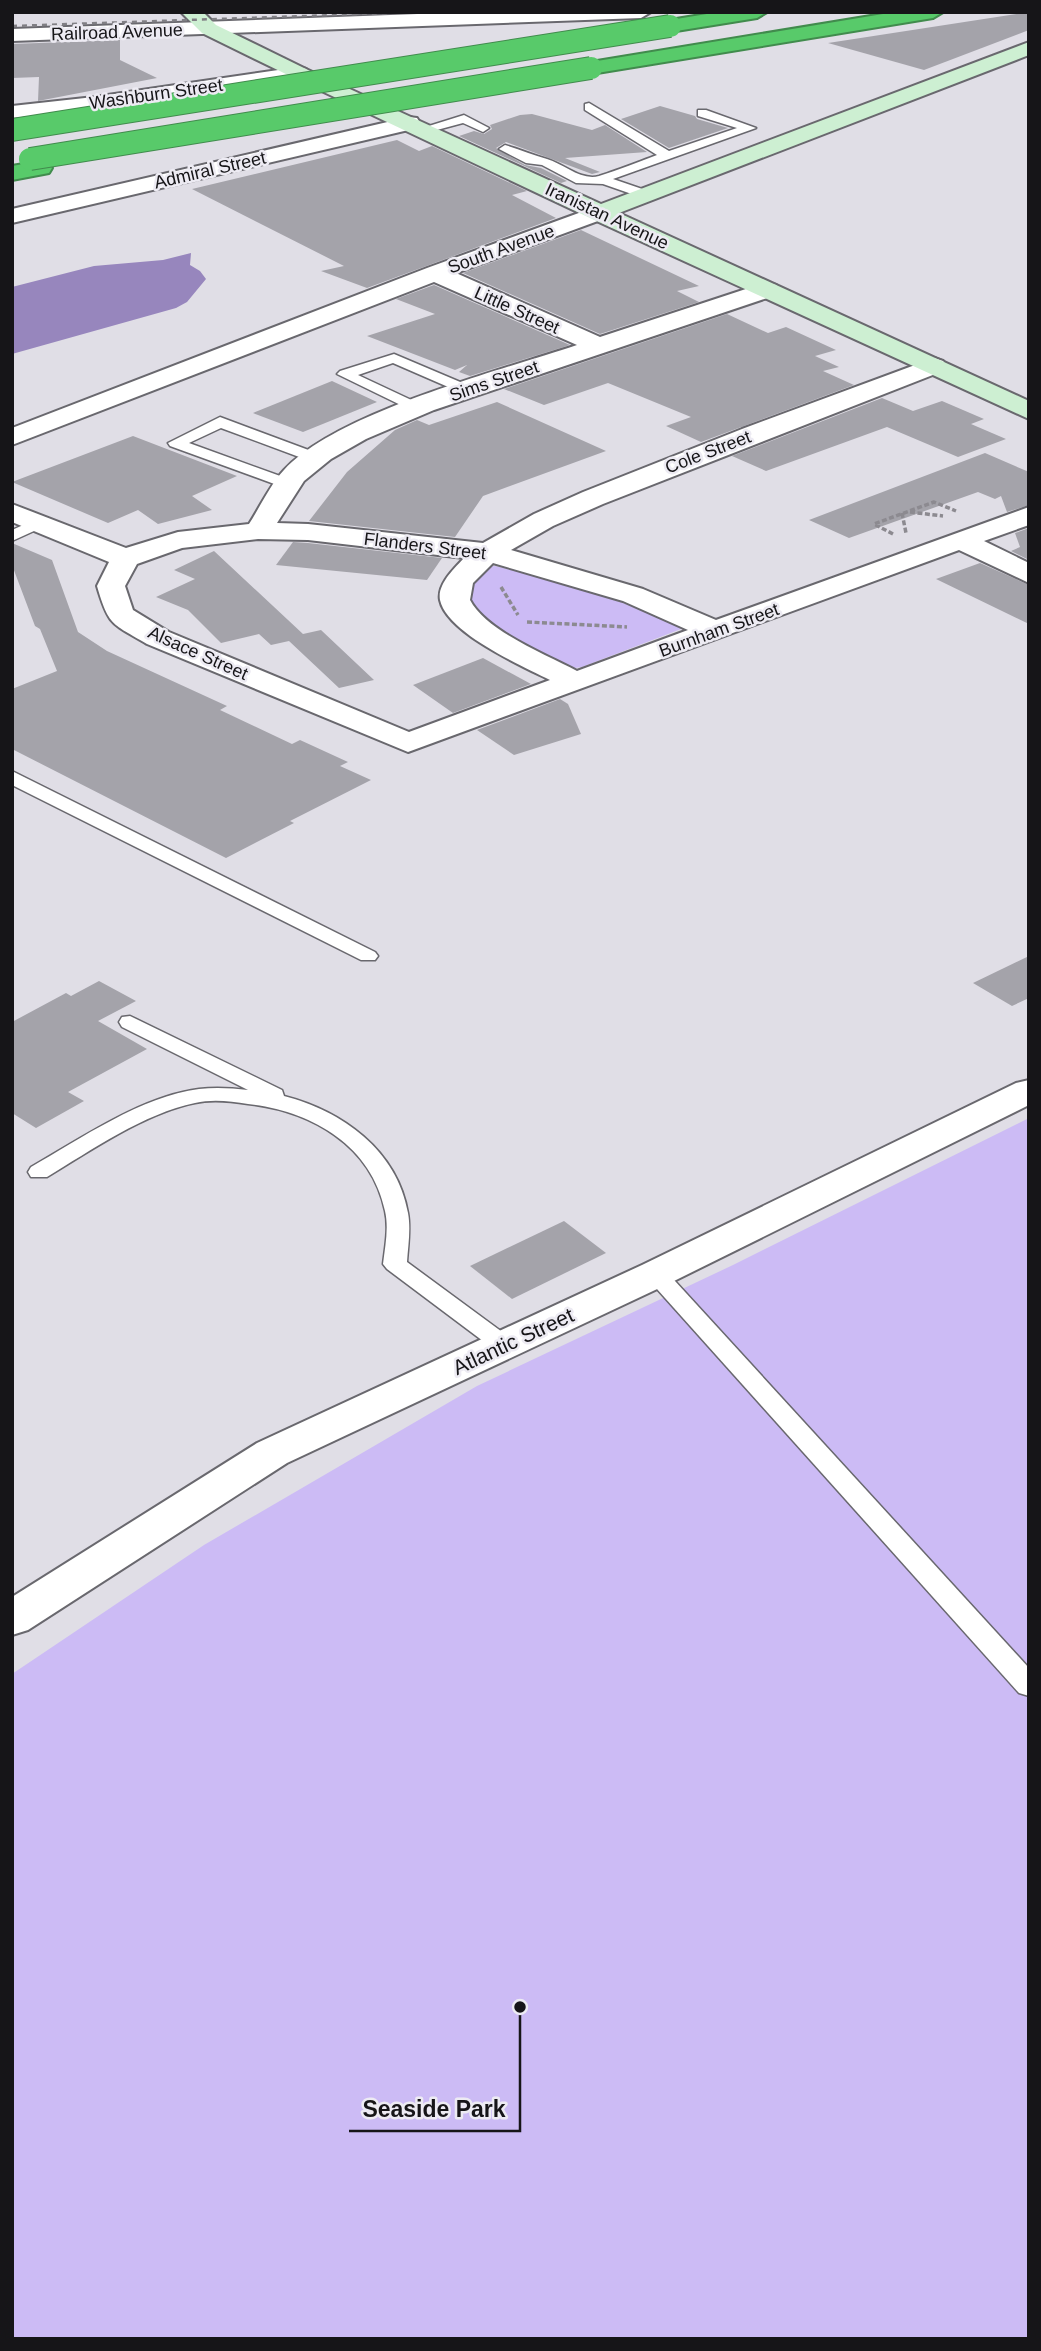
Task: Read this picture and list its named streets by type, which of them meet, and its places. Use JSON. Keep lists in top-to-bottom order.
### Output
{
  "streets": {
    "street": [
      "Railroad Avenue",
      "Washburn Street",
      "Admiral Street",
      "Iranistan Avenue",
      "South Avenue",
      "Little Street",
      "Sims Street",
      "Cole Street",
      "Flanders Street",
      "Burnham Street",
      "Alsace Street",
      "Atlantic Street"
    ]
  },
  "crossings": [
    ["Railroad Avenue", "Iranistan Avenue"],
    ["Washburn Street", "Iranistan Avenue"],
    ["Admiral Street", "Iranistan Avenue"],
    ["Iranistan Avenue", "South Avenue"],
    ["Iranistan Avenue", "Sims Street"],
    ["Iranistan Avenue", "Cole Street"],
    ["South Avenue", "Little Street"],
    ["Little Street", "Sims Street"],
    ["Sims Street", "Flanders Street"],
    ["Cole Street", "Flanders Street"],
    ["Flanders Street", "Burnham Street"],
    ["Flanders Street", "Alsace Street"],
    ["Burnham Street", "Alsace Street"]
  ],
  "places": ["Seaside Park"]
}
